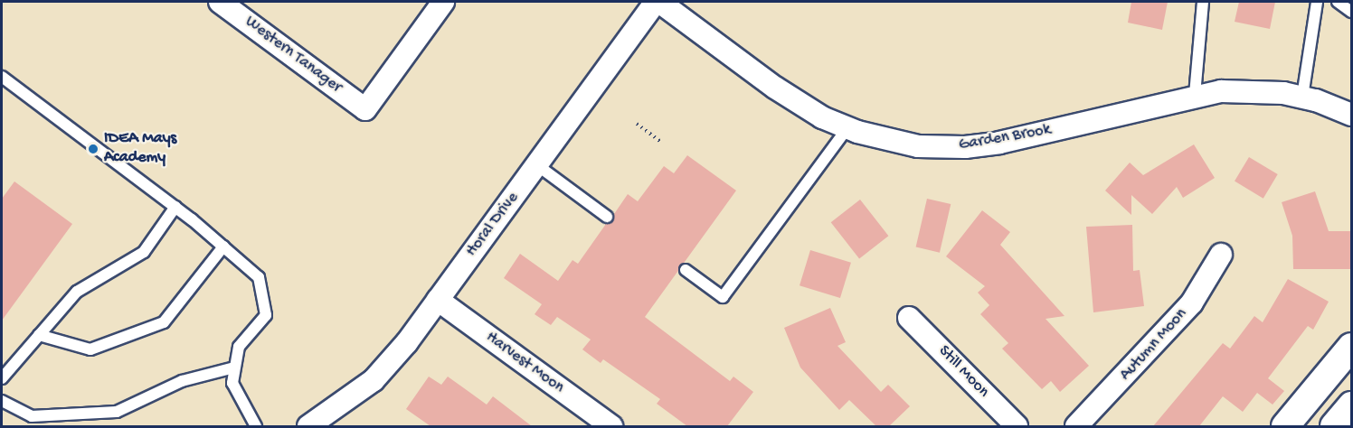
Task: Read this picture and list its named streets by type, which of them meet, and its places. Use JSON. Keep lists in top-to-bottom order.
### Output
{
  "streets": {
    "street": [
      "Western Tanager",
      "Garden Brook",
      "Horal Drive",
      "Autumn Moon",
      "Harvest Moon",
      "Still Moon"
    ]
  },
  "crossings": [
    ["Garden Brook", "Horal Drive"],
    ["Horal Drive", "Harvest Moon"]
  ],
  "places": ["IDEA Mays Academy"]
}
